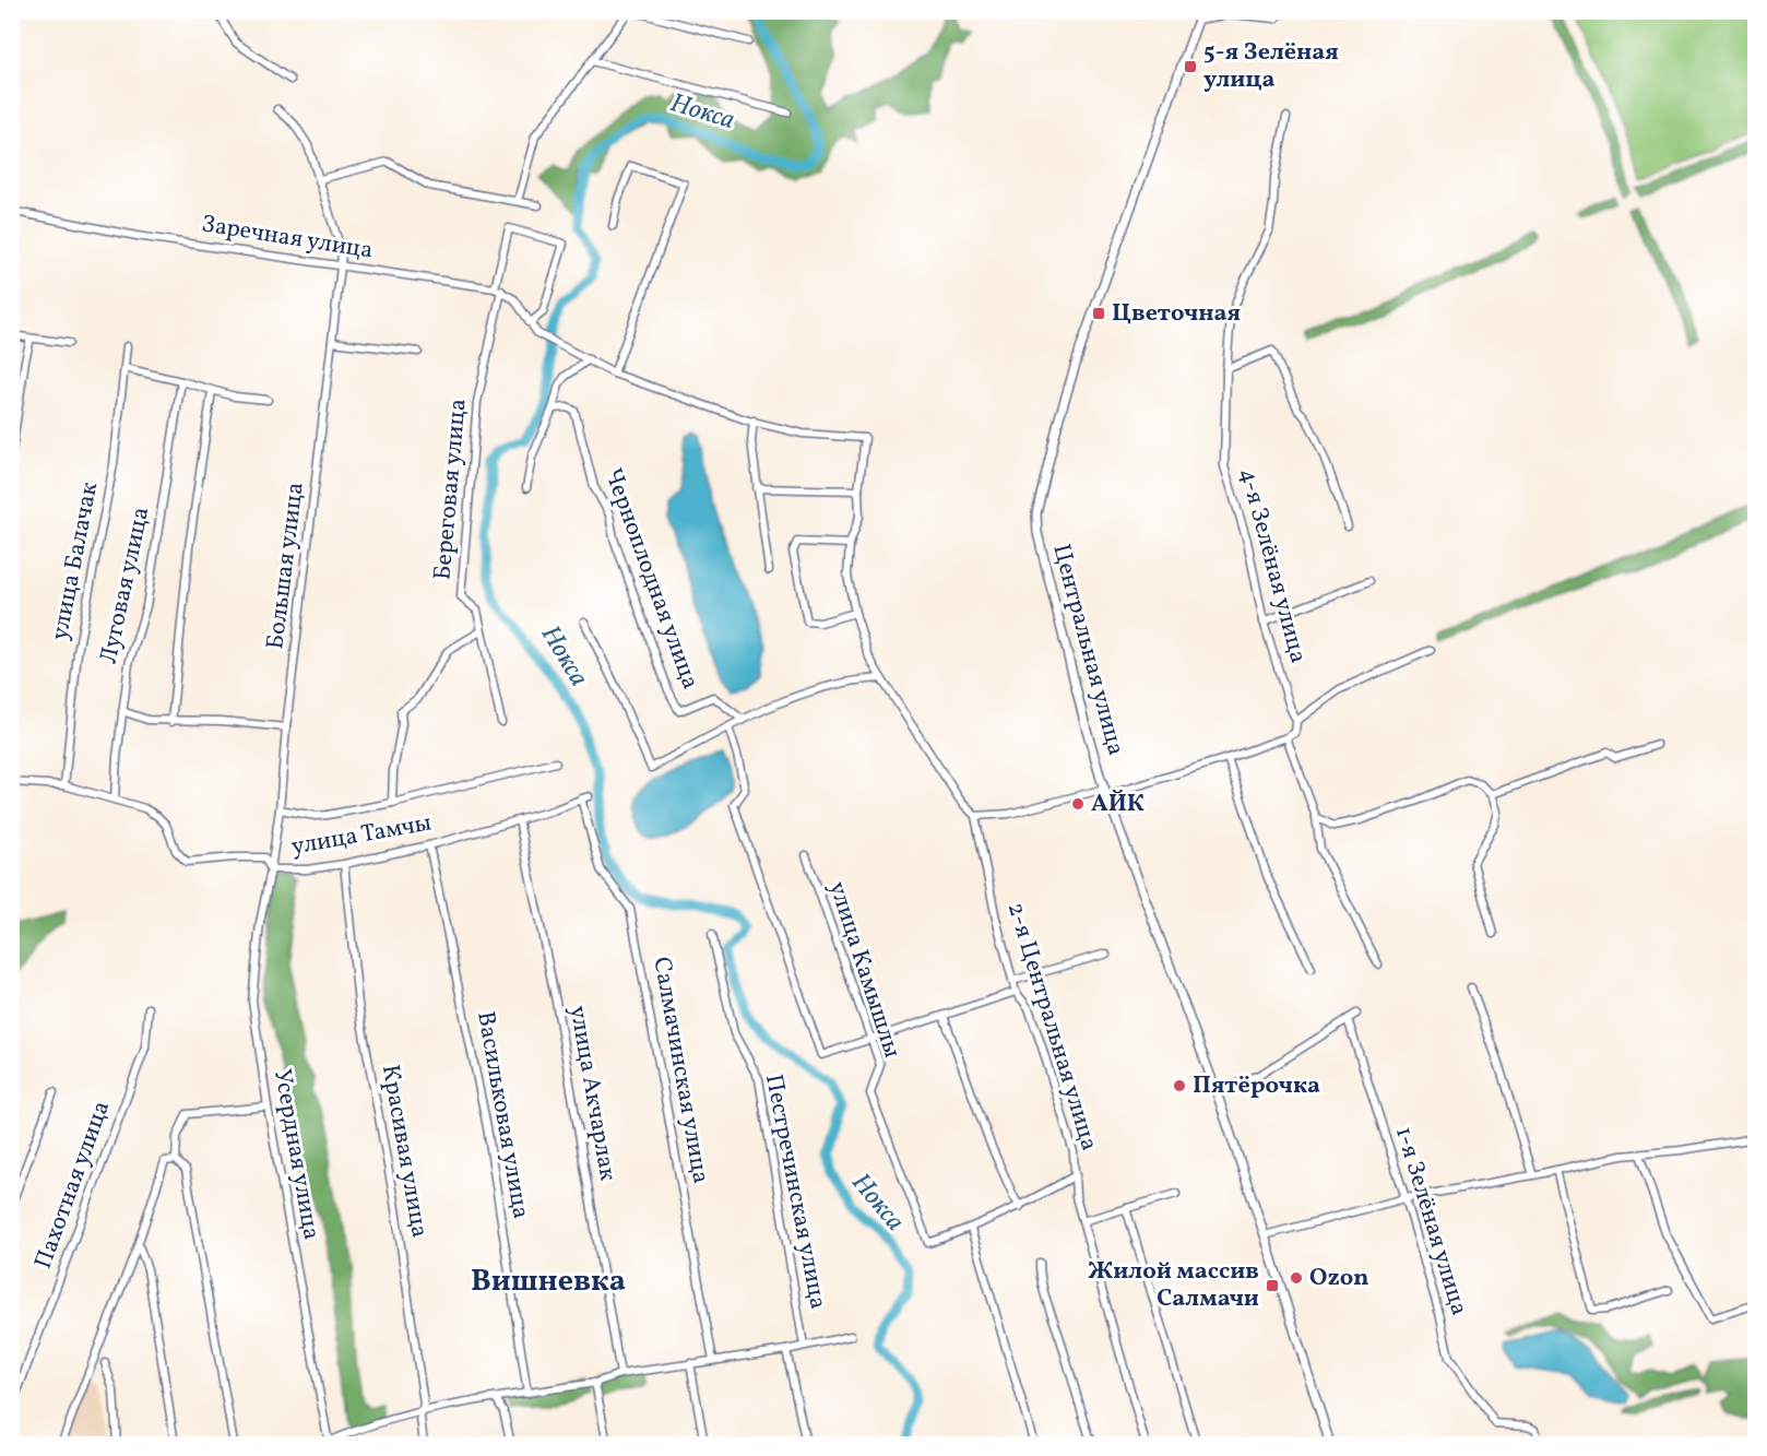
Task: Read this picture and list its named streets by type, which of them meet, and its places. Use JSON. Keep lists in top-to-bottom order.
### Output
{
  "streets": {
    "street": [
      "Заречная улица",
      "Береговая улица",
      "улица Балачак",
      "Большая улица",
      "4-я Зелёная улица",
      "Черноплодная улица",
      "Луговая улица",
      "Центральная улица",
      "улица Тамчы",
      "улица Камышлы",
      "2-я Центральная улица",
      "Салмачинская улица",
      "улица Акчарлак",
      "Васильковая улица",
      "Красивая улица",
      "Усердная улица",
      "Пахотная улица",
      "Пестречинская улица",
      "1-я Зелёная улица"
    ]
  },
  "crossings": [
    ["Заречная улица", "Береговая улица"],
    ["Заречная улица", "Большая улица"],
    ["Береговая улица", "2-я Центральная улица"],
    ["улица Балачак", "улица Тамчы"],
    ["Большая улица", "улица Тамчы"],
    ["Большая улица", "Усердная улица"],
    ["Луговая улица", "улица Тамчы"],
    ["улица Тамчы", "Салмачинская улица"],
    ["улица Тамчы", "улица Акчарлак"],
    ["улица Тамчы", "Васильковая улица"],
    ["улица Тамчы", "Красивая улица"],
    ["улица Тамчы", "Усердная улица"]
  ],
  "districts": ["Вишневка"],
  "water": ["Нокса"],
  "places": {
    "transit": ["5-я Зелёная улица", "Цветочная", "Жилой массив Салмачи"],
    "other": ["АЙК", "Пятёрочка", "Ozon"]
  }
}
